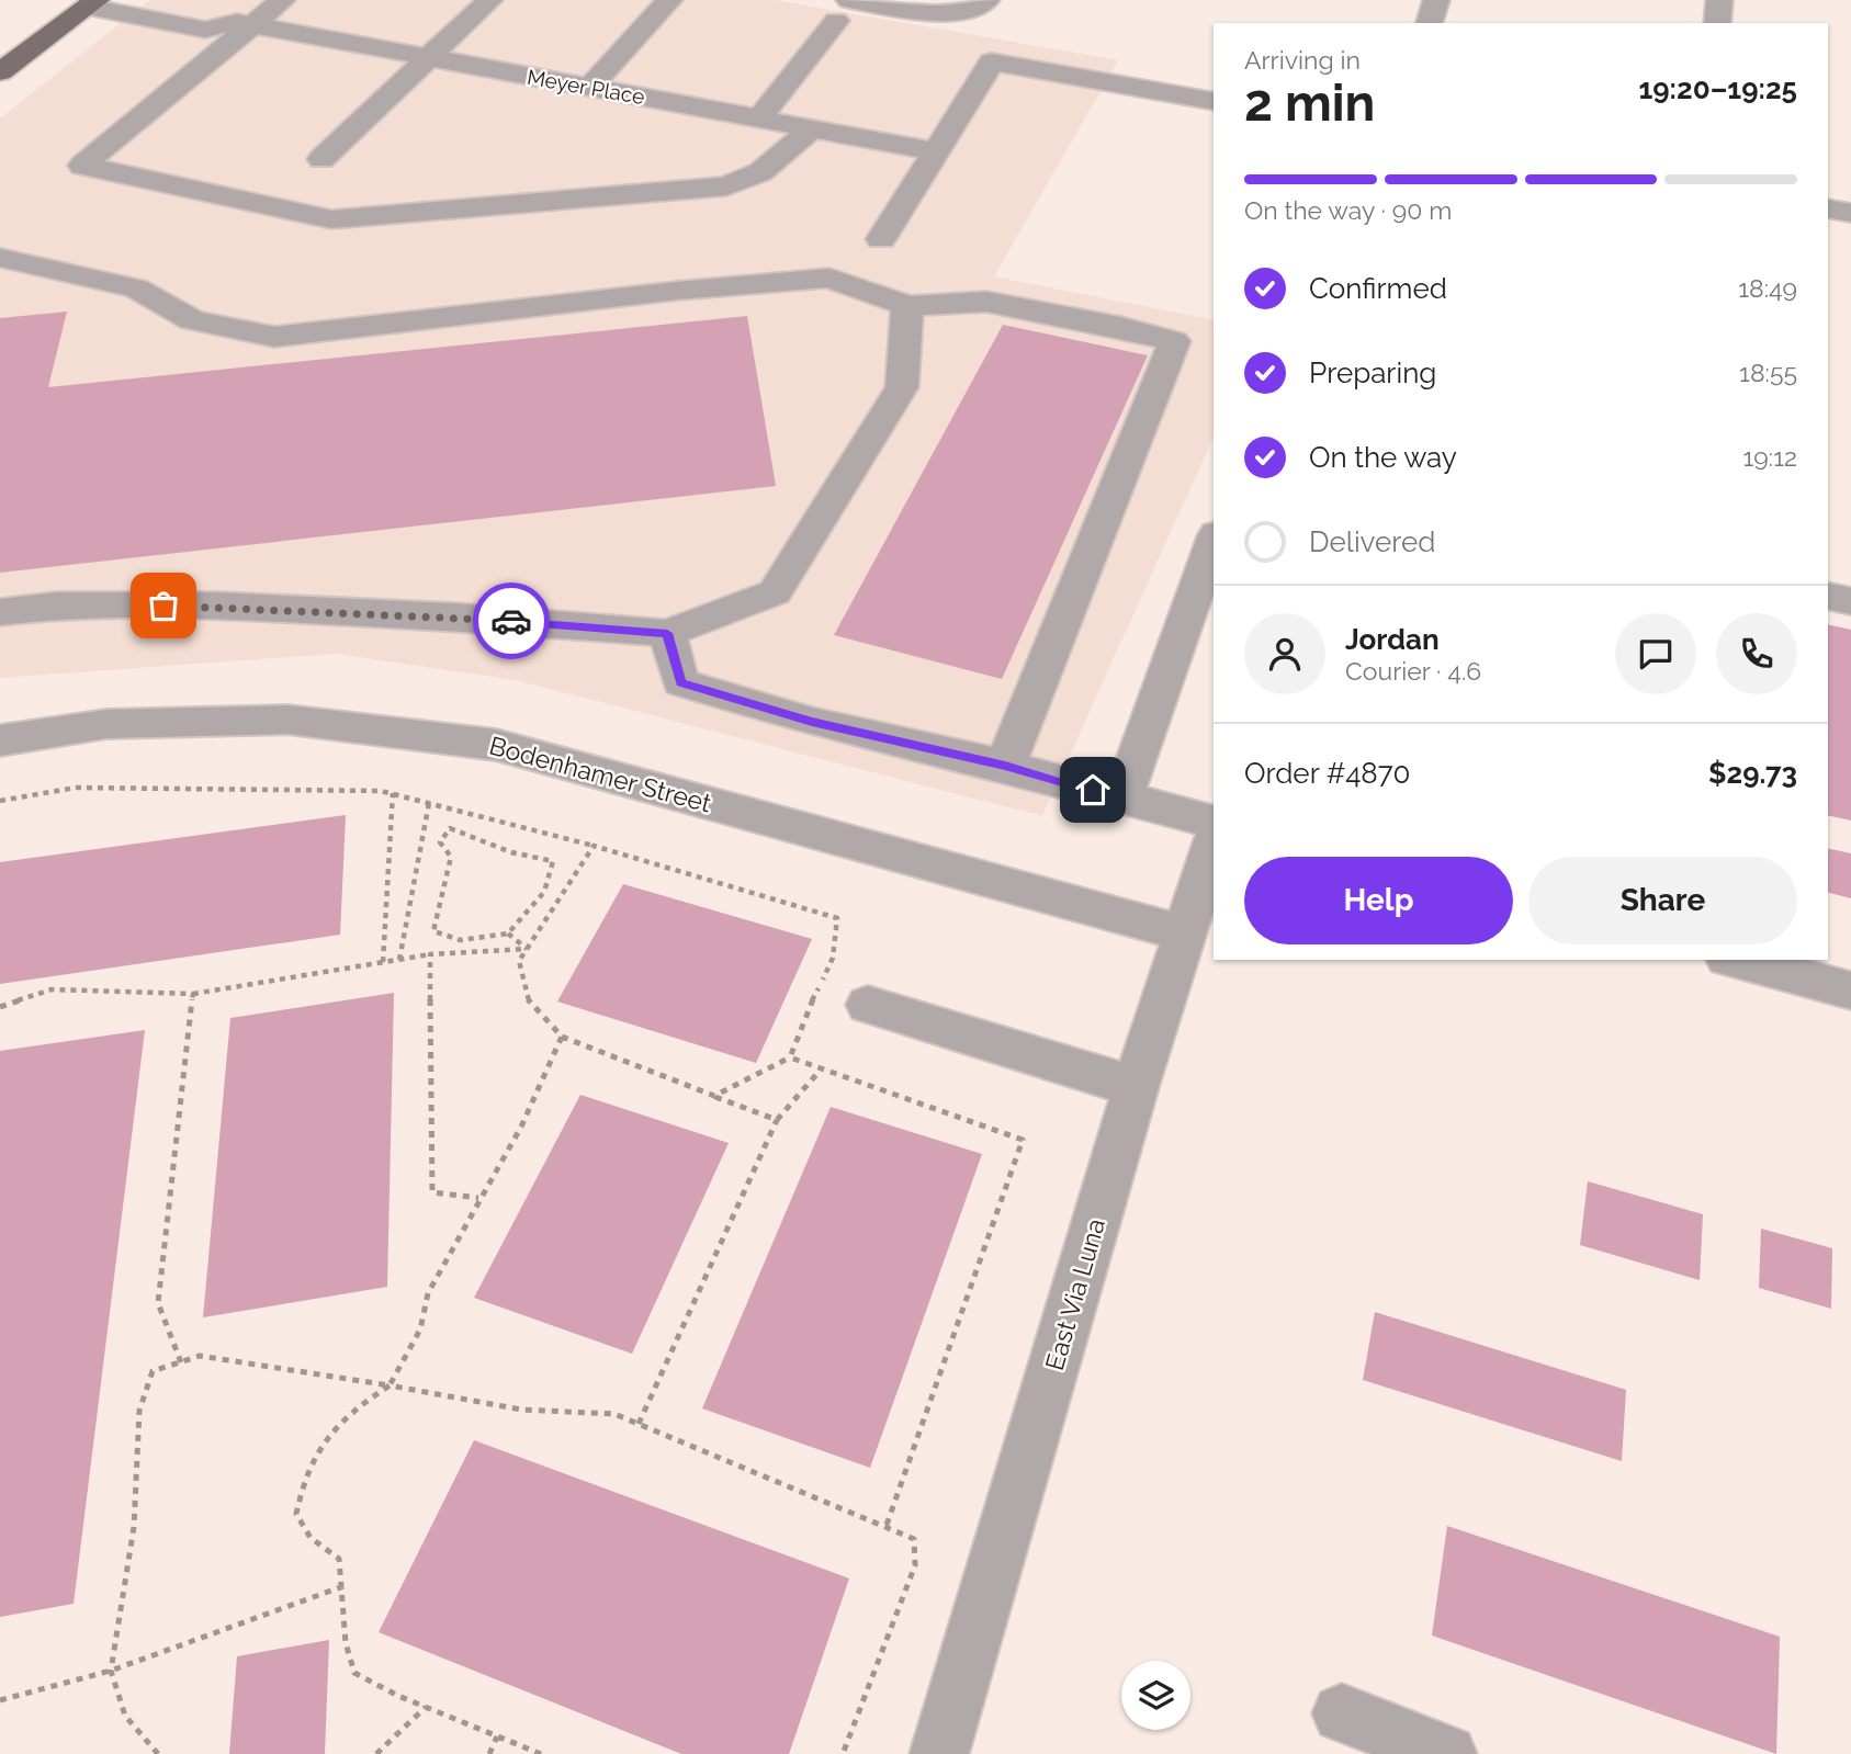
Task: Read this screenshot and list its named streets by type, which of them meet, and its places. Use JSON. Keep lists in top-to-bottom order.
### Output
{
  "streets": {
    "street": ["Meyer Place", "Bodenhamer Street", "East Via Luna"]
  },
  "crossings": [
    ["Bodenhamer Street", "East Via Luna"]
  ],
  "page": {
    "heading": ["2 min", "Arriving in", "19:20–19:25"],
    "panel": [
      "Jordan",
      "Courier · 4.6",
      "Order #4870",
      "$29.73"
    ],
    "bar": "On the way · 90 m",
    "list": [
      ["Confirmed", "18:49"],
      ["Preparing", "18:55"],
      ["On the way", "19:12"],
      "Delivered"
    ],
    "buttons": ["Help", "Share"]
  }
}
